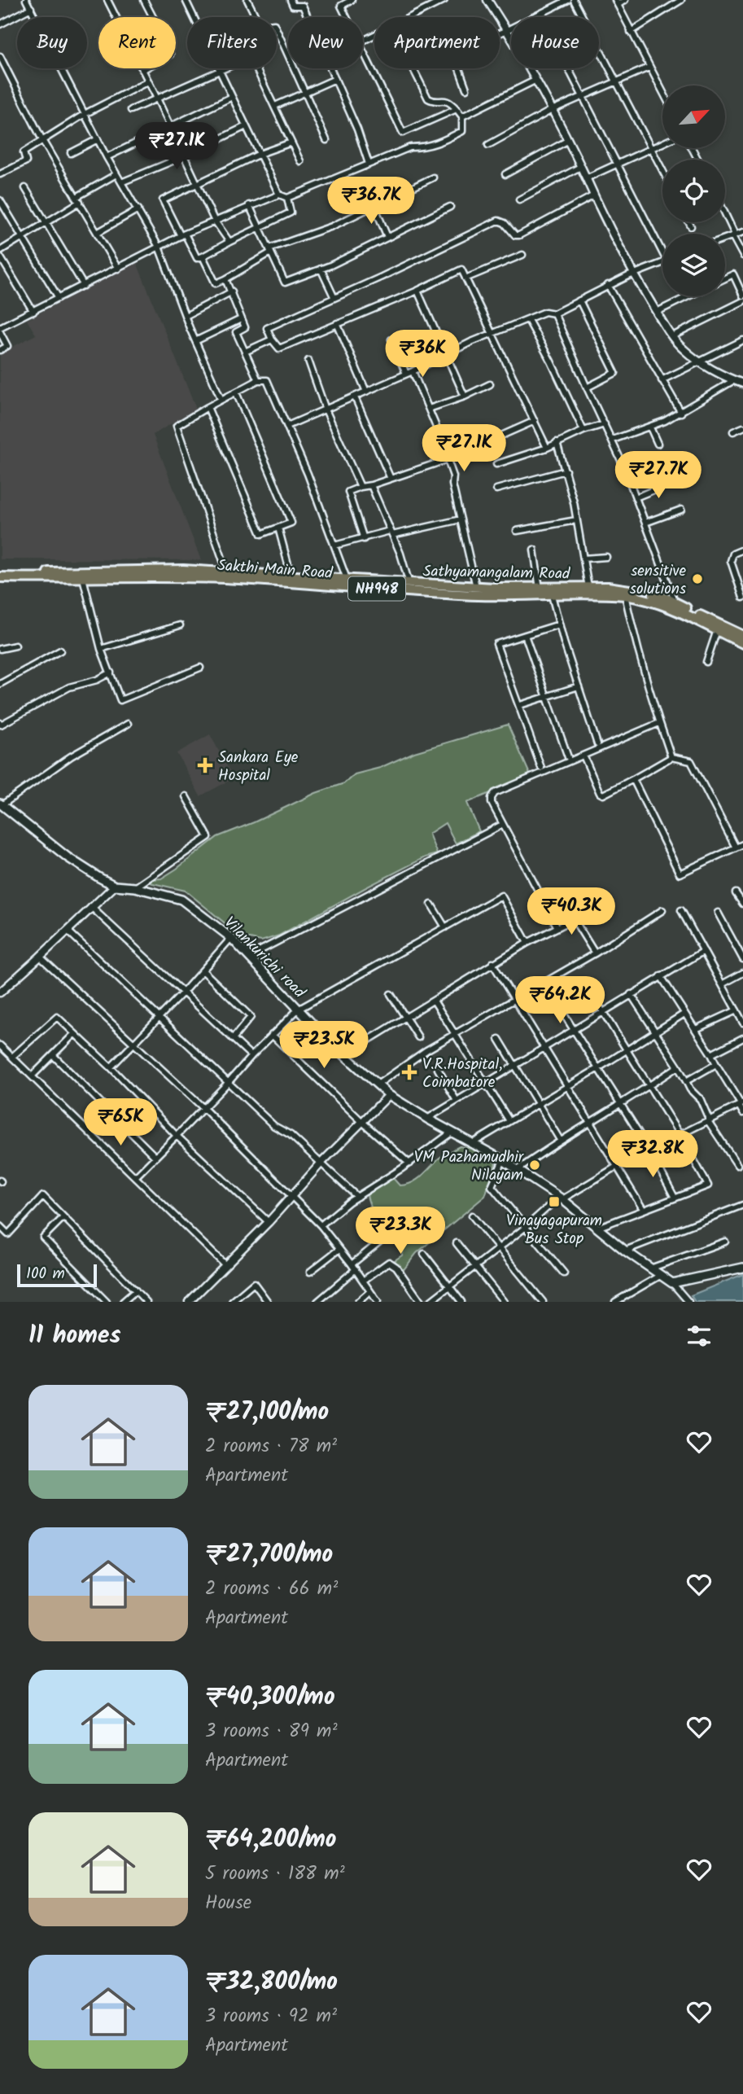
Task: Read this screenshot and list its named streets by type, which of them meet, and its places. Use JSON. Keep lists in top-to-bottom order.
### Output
{
  "streets": {
    "highway": ["Sakthi Main Road", "Sathyamangalam Road", "NH948"],
    "main road": ["Vilankurichi road"]
  },
  "crossings": [
    ["Sakthi Main Road", "Sathyamangalam Road"]
  ],
  "places": {
    "other": ["sensitive solutions", "VM Pazhamudhir Nilayam"],
    "health": ["Sankara Eye Hospital", "V.R.Hospital, Coimbatore"],
    "transit": ["Vinayagapuram Bus Stop"]
  },
  "scale_bar": "100 m",
  "north": "top right",
  "page": {
    "chip": [
      "Buy",
      "Rent",
      "Filters",
      "New",
      "Apartment",
      "House"
    ],
    "price": [
      "₹27.1K",
      "₹36.7K",
      "₹36K",
      "₹27.1K",
      "₹27.7K",
      "₹40.3K",
      "₹64.2K",
      "₹23.5K",
      "₹65K",
      "₹32.8K",
      "₹23.3K"
    ],
    "scale": "100 m",
    "heading": "11 homes",
    "list": [
      {
        "name": "₹27,100/mo",
        "note": "2 rooms · 78 m² · Apartment"
      },
      {
        "name": "₹27,700/mo",
        "note": "2 rooms · 66 m² · Apartment"
      },
      {
        "name": "₹40,300/mo",
        "note": "3 rooms · 89 m² · Apartment"
      },
      {
        "name": "₹64,200/mo",
        "note": "5 rooms · 188 m² · House"
      },
      {
        "name": "₹32,800/mo",
        "note": "3 rooms · 92 m² · Apartment"
      }
    ]
  }
}
